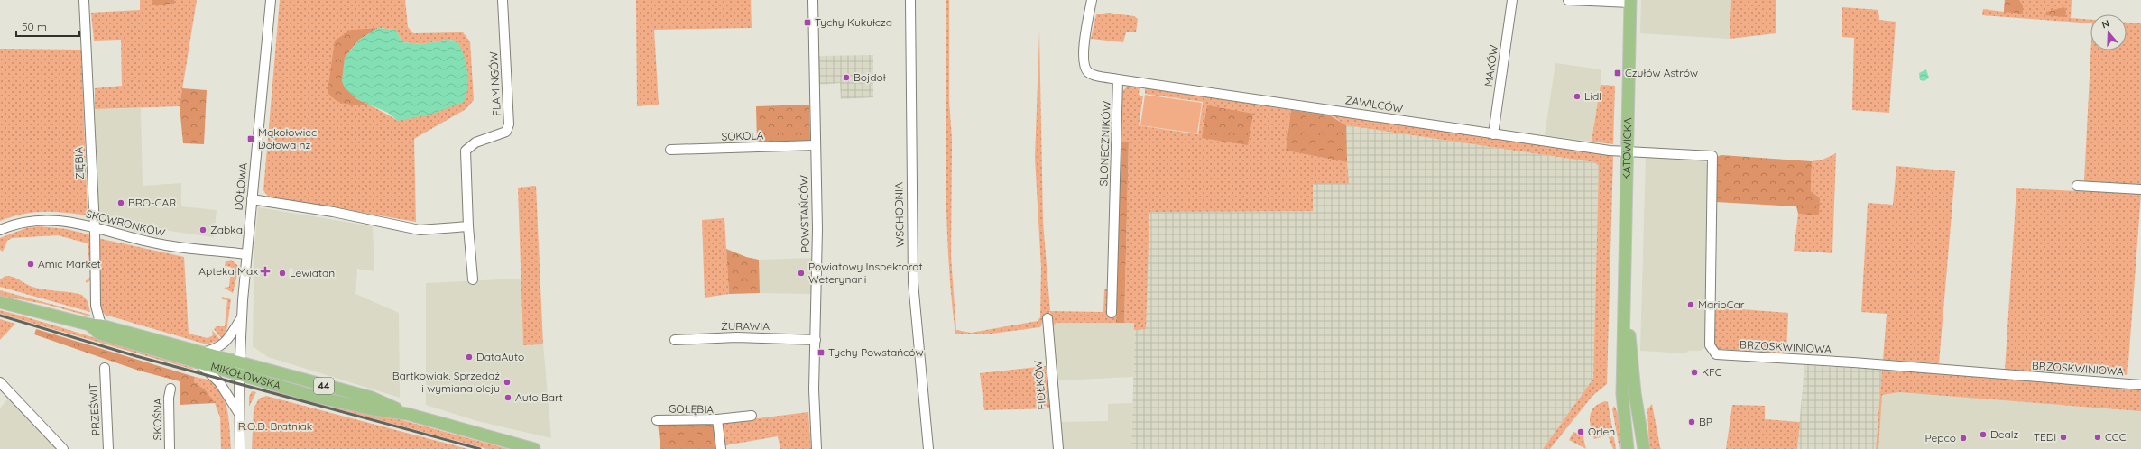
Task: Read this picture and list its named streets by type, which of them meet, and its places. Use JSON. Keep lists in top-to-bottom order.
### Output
{
  "streets": {
    "main road": ["KATOWICKA", "MIKOŁOWSKA", "44"],
    "street": [
      "MAKÓW",
      "FLAMINGÓW",
      "ZAWILCÓW",
      "SOKOLA",
      "SŁONECZNIKÓW",
      "ZIĘBIA",
      "DOŁOWA",
      "POWSTAŃCÓW",
      "WSCHODNIA",
      "SKOWRONKÓW",
      "ŻURAWIA",
      "BRZOSKWINIOWA",
      "FIOŁKÓW",
      "PRZEŚWIT",
      "GOŁĘBIA",
      "SKOŚNA"
    ]
  },
  "crossings": [
    ["MAKÓW", "ZAWILCÓW"],
    ["ZAWILCÓW", "SŁONECZNIKÓW"],
    ["ZAWILCÓW", "KATOWICKA"],
    ["ZAWILCÓW", "BRZOSKWINIOWA"],
    ["SOKOLA", "POWSTAŃCÓW"],
    ["KATOWICKA", "BRZOSKWINIOWA"],
    ["ZIĘBIA", "SKOWRONKÓW"],
    ["ZIĘBIA", "MIKOŁOWSKA"],
    ["DOŁOWA", "SKOWRONKÓW"],
    ["DOŁOWA", "MIKOŁOWSKA"],
    ["POWSTAŃCÓW", "ŻURAWIA"]
  ],
  "parks": ["R.O.D. Bratniak"],
  "places": {
    "transit": [
      "Tychy Kukułcza",
      "Czułów Astrów",
      "Mąkołowiec Dołowa nż",
      "Tychy Powstańców"
    ],
    "other": [
      "Bojdoł",
      "Lidl",
      "BRO-CAR",
      "Żabka",
      "Amic Market",
      "Lewiatan",
      "Powiatowy Inspektorat Weterynarii",
      "MarioCar",
      "DataAuto",
      "KFC",
      "Bartkowiak. Sprzedaż i wymiana oleju",
      "Auto Bart",
      "BP",
      "Orlen",
      "Dealz",
      "TEDi",
      "CCC",
      "Pepco"
    ],
    "health": ["Apteka Max"]
  },
  "scale_bar": "50 m",
  "north": "top"
}
